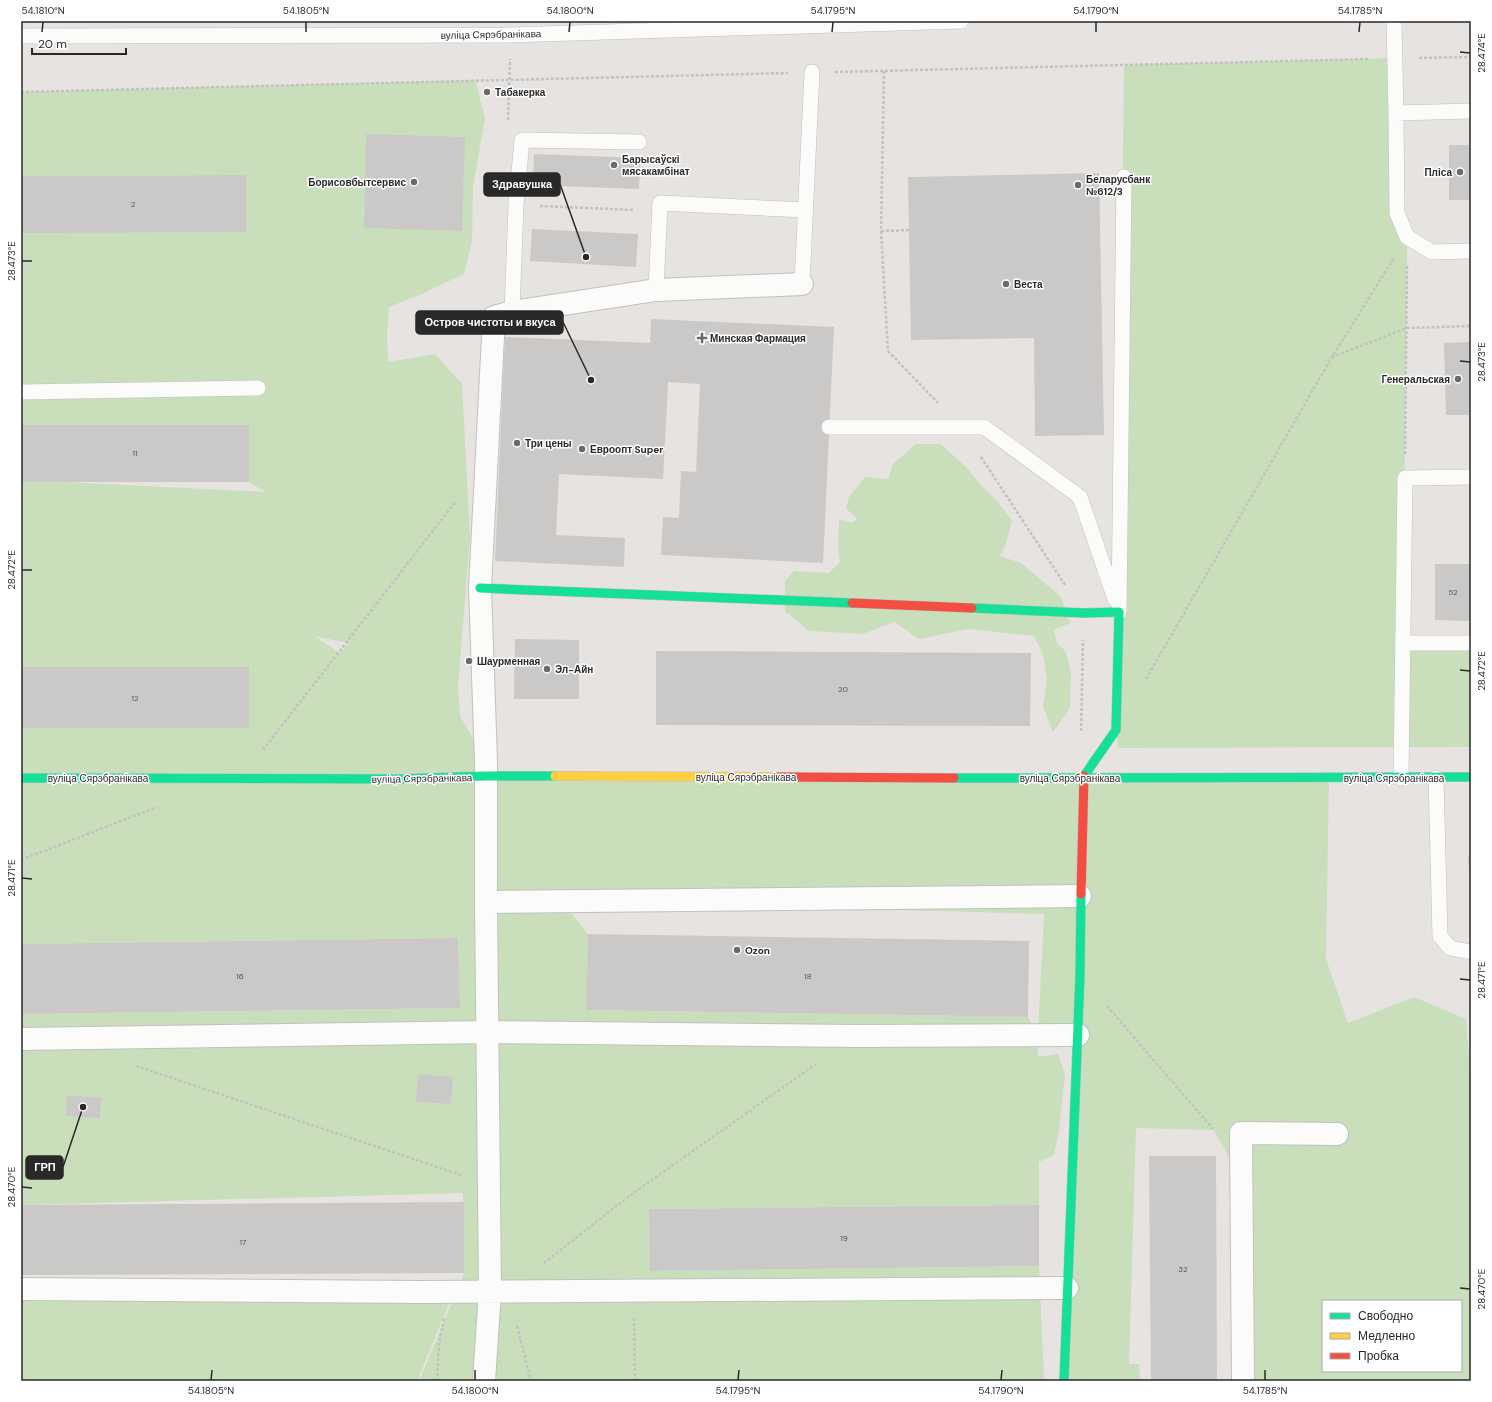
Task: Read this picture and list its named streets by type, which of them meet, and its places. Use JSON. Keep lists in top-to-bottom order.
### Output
{
  "streets": {
    "street": ["вуліца Сярэбранікава"]
  },
  "places": {
    "other": [
      "Табакерка",
      "Барысаўскі мясакамбінат",
      "Пліса",
      "Борисовбытсервис",
      "Беларусбанк №612/3",
      "Здравушка",
      "Веста",
      "Генеральская",
      "Остров чистоты и вкуса",
      "Три цены",
      "Евроопт Super",
      "Шаурменная",
      "Эл-Айн",
      "Ozon",
      "ГРП"
    ],
    "health": ["Минская Фармация"]
  },
  "house_numbers": [
    "2",
    "11",
    "52",
    "20",
    "12",
    "16",
    "18",
    "19",
    "17",
    "32"
  ],
  "legend": ["Свободно", "Медленно", "Пробка"],
  "scale_bar": "20 m",
  "coordinates": [
    "54.1810°N",
    "54.1805°N",
    "54.1800°N",
    "54.1795°N",
    "54.1790°N",
    "54.1785°N",
    "28.474°E",
    "28.473°E",
    "28.472°E",
    "28.471°E",
    "28.470°E"
  ]
}
